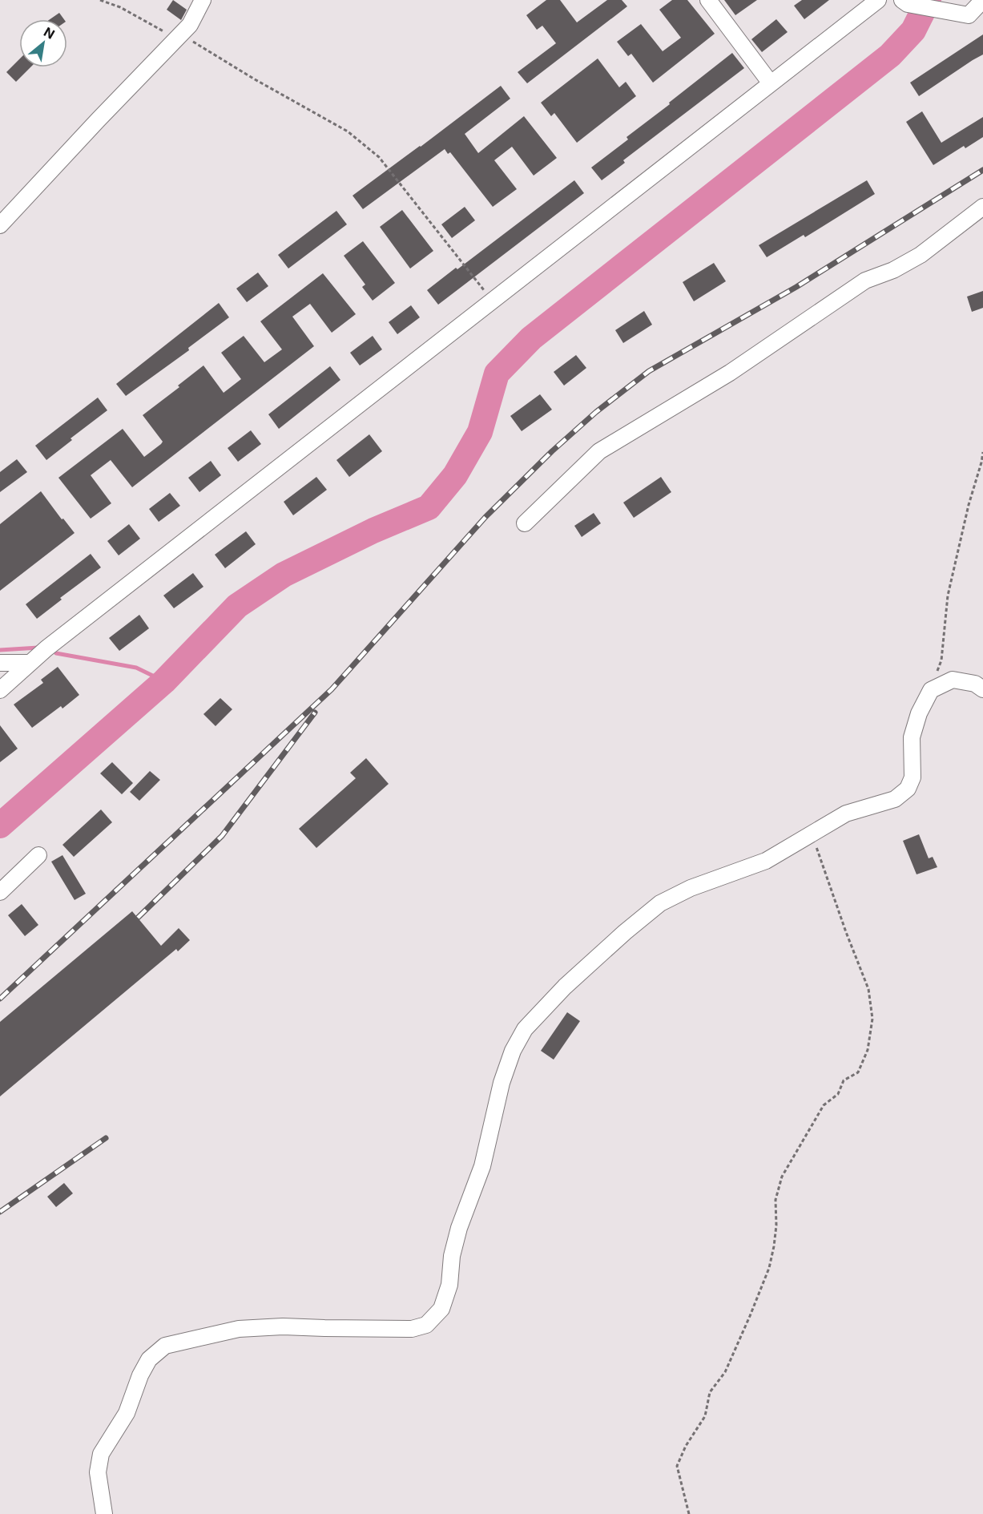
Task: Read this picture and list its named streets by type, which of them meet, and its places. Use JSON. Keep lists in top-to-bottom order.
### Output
{
  "north": "top right"
}
